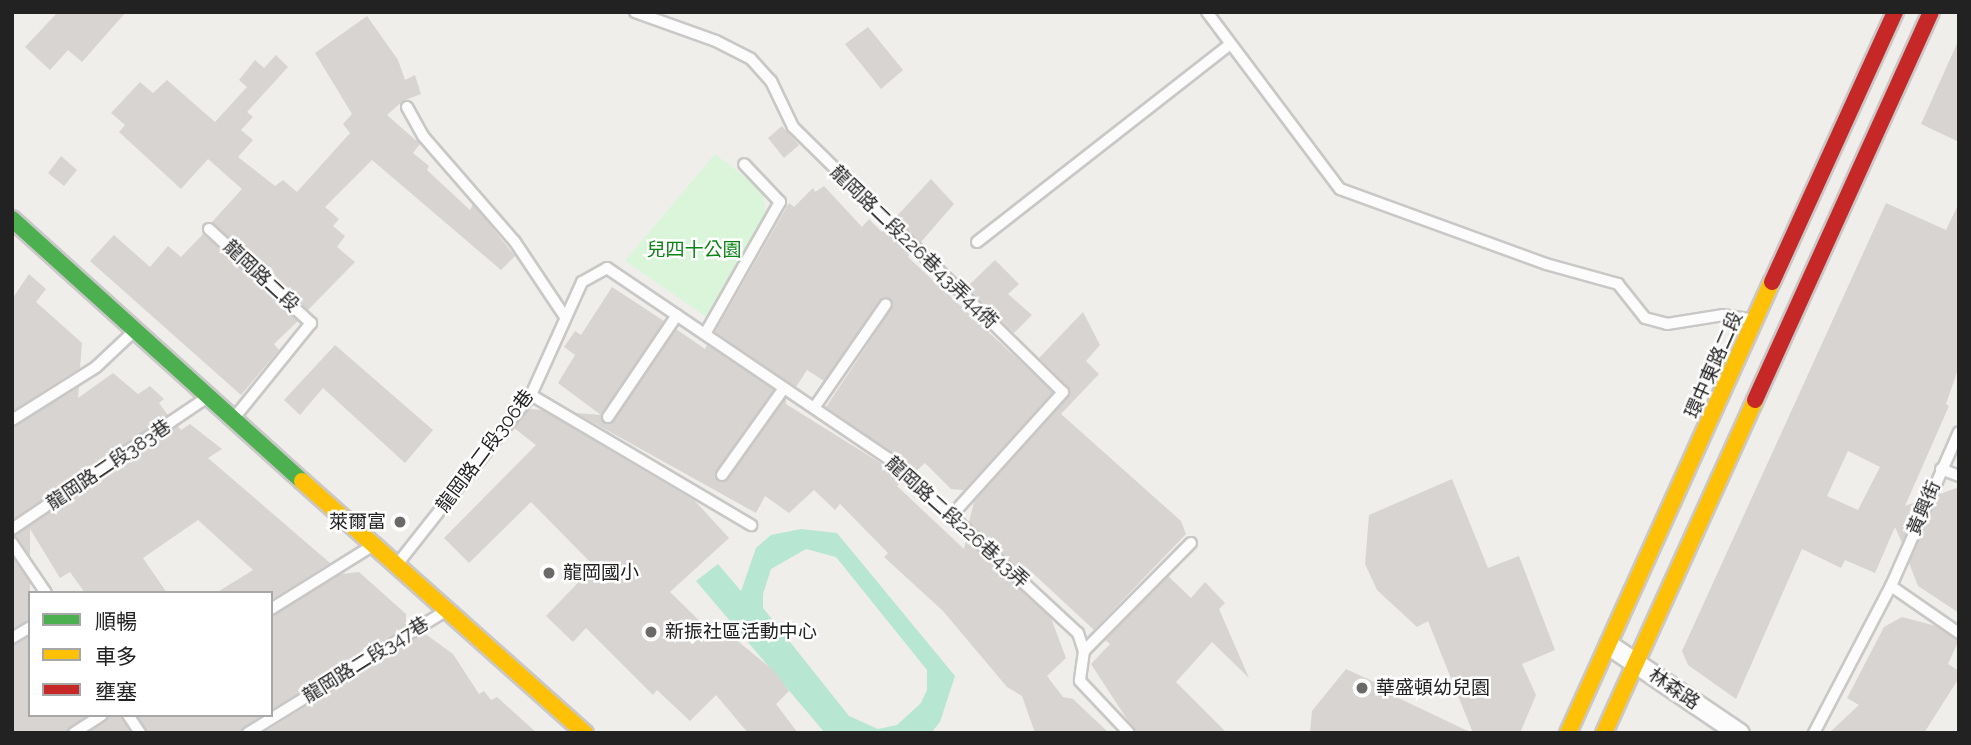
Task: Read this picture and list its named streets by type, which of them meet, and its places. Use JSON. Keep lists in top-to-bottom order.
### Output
{
  "streets": {
    "main road": ["環中東路二段"],
    "street": ["林森路"],
    "lane": [
      "龍岡路二段226巷43弄44衖",
      "龍岡路二段",
      "龍岡路二段306巷",
      "龍岡路二段383巷",
      "黃興街",
      "龍岡路二段226巷43弄",
      "龍岡路二段347巷"
    ]
  },
  "crossings": [
    ["龍岡路二段226巷43弄44衖", "龍岡路二段226巷43弄"],
    ["環中東路二段", "林森路"],
    ["龍岡路二段306巷", "龍岡路二段226巷43弄"]
  ],
  "parks": ["兒四十公園"],
  "places": [
    "萊爾富",
    "龍岡國小",
    "新振社區活動中心",
    "華盛頓幼兒園"
  ],
  "legend": ["順暢", "車多", "壅塞"]
}
